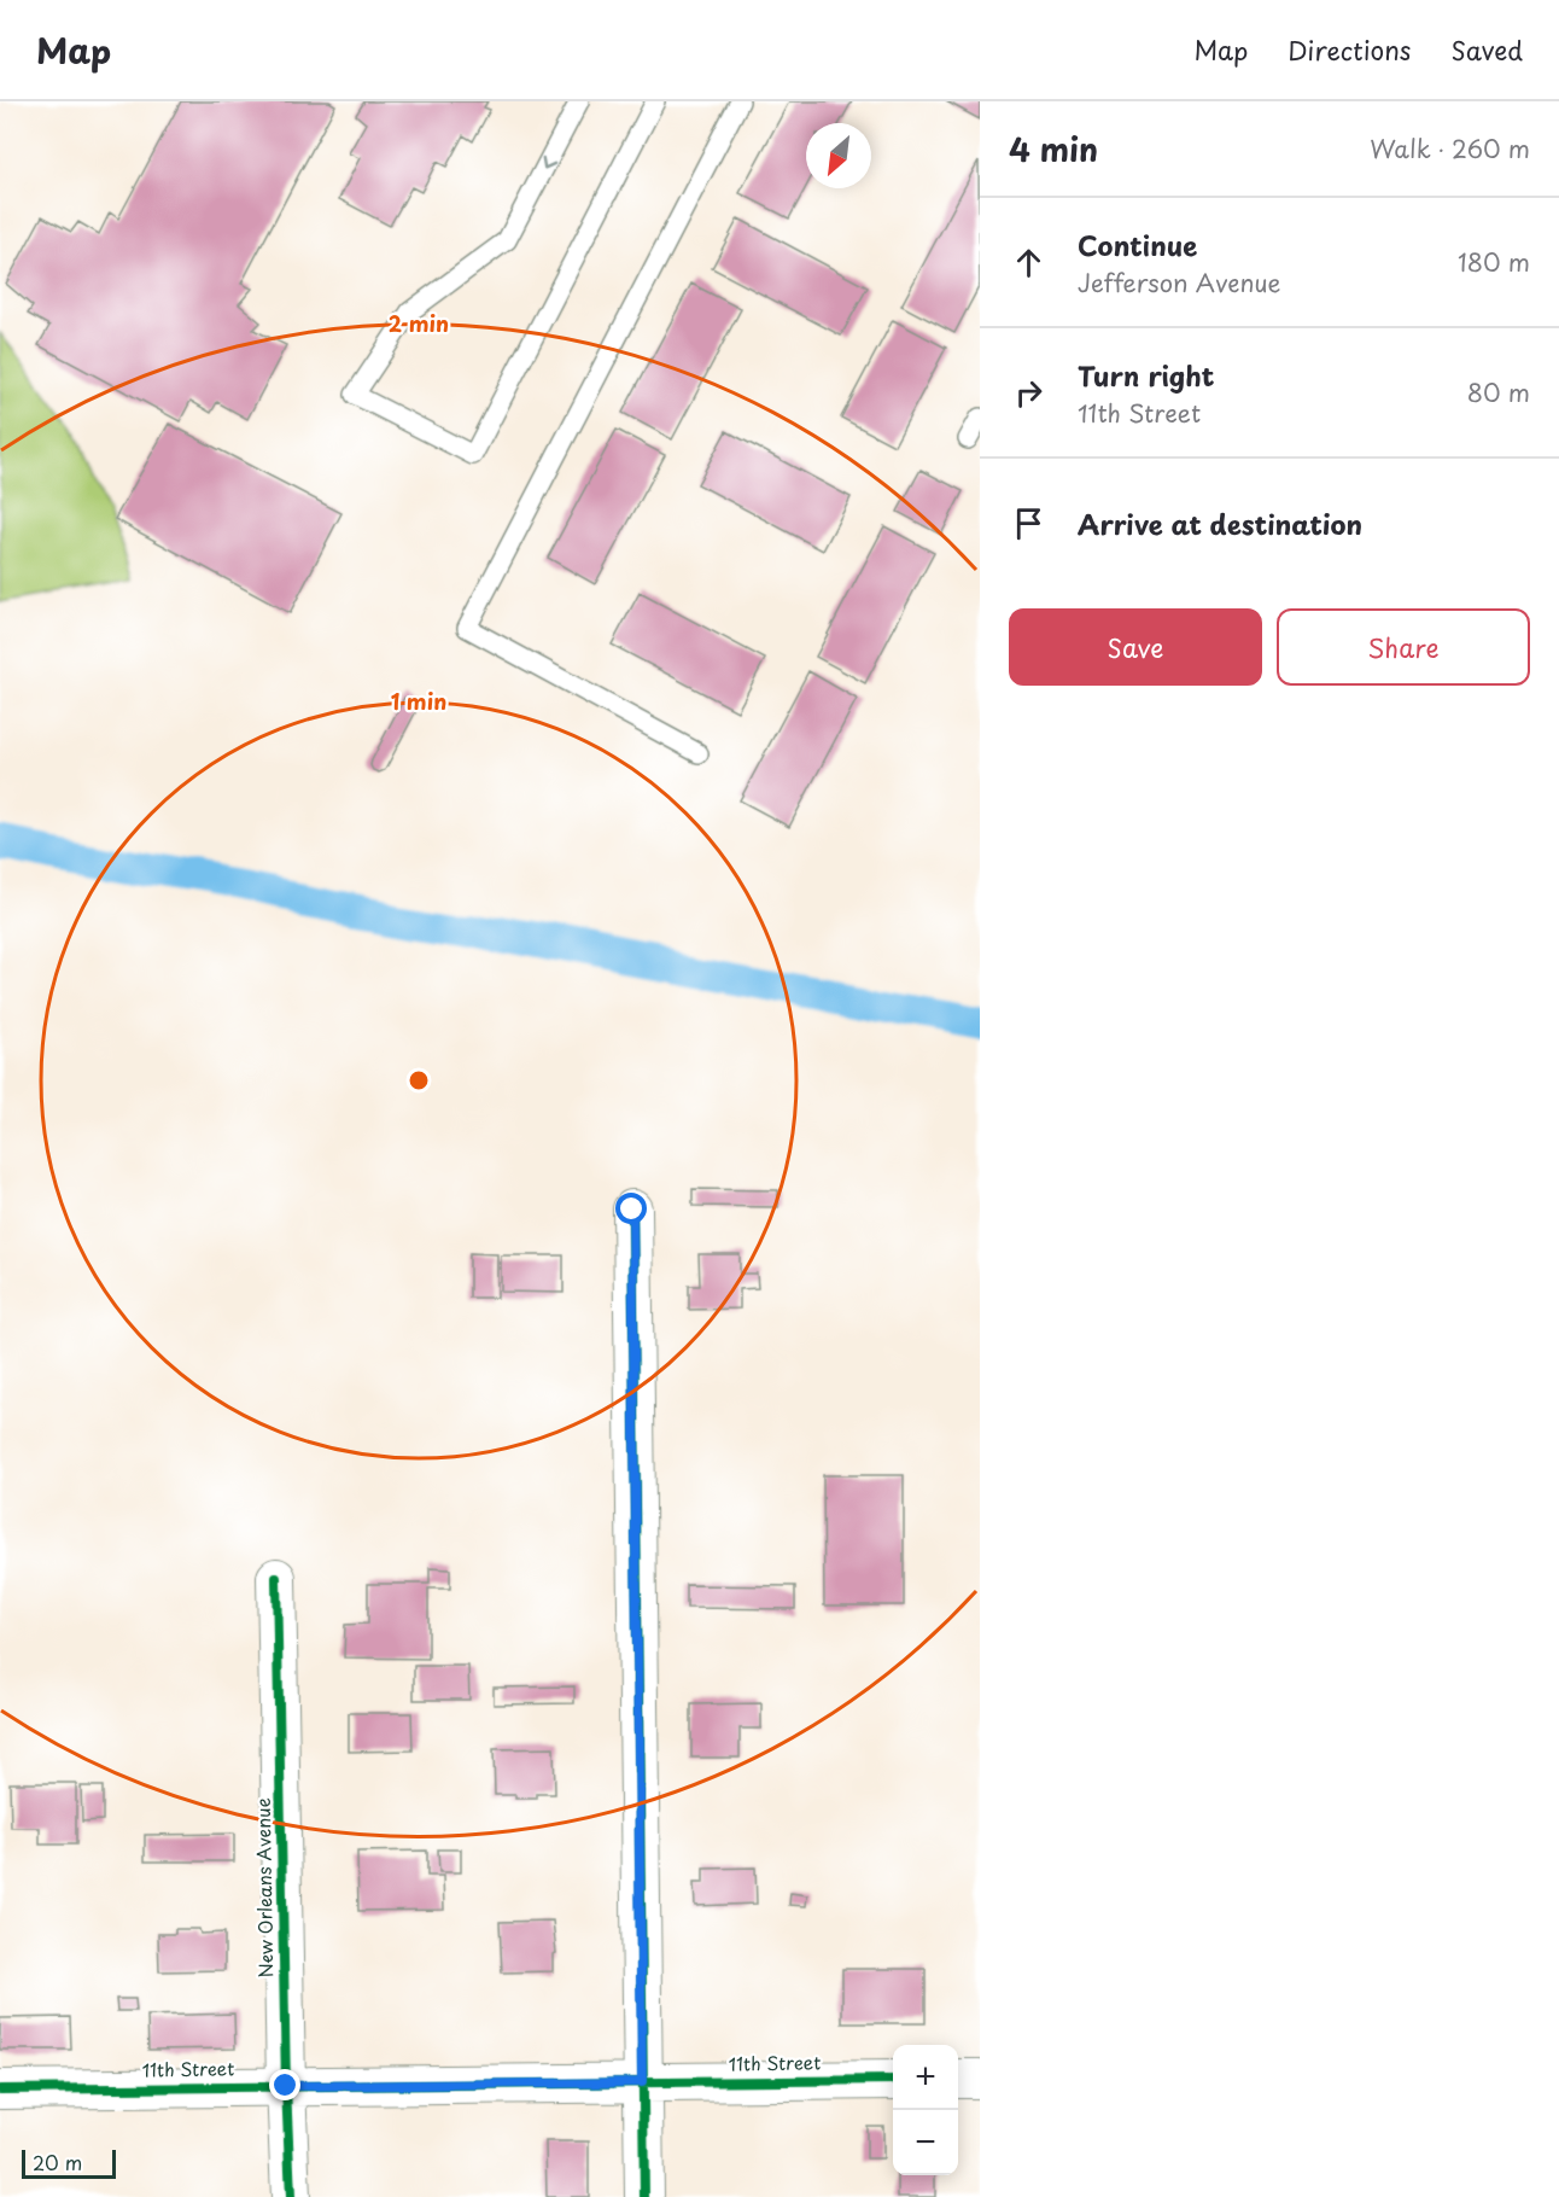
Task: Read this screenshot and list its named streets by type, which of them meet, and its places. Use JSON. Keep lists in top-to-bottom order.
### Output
{
  "streets": {
    "street": ["New Orleans Avenue", "11th Street"]
  },
  "crossings": [
    ["New Orleans Avenue", "11th Street"]
  ],
  "scale_bar": "20 m",
  "north": "bottom left",
  "page": {
    "header": "Map",
    "nav": ["Map", "Directions", "Saved"],
    "heading": ["4 min", "Walk · 260 m"],
    "list": [
      ["Continue", "Jefferson Avenue", "180 m"],
      ["Turn right", "11th Street", "80 m"],
      "Arrive at destination"
    ],
    "buttons": ["Save", "Share"],
    "map_buttons": ["+", "−"],
    "scale": "20 m"
  },
  "rings": ["2 min", "1 min"]
}
